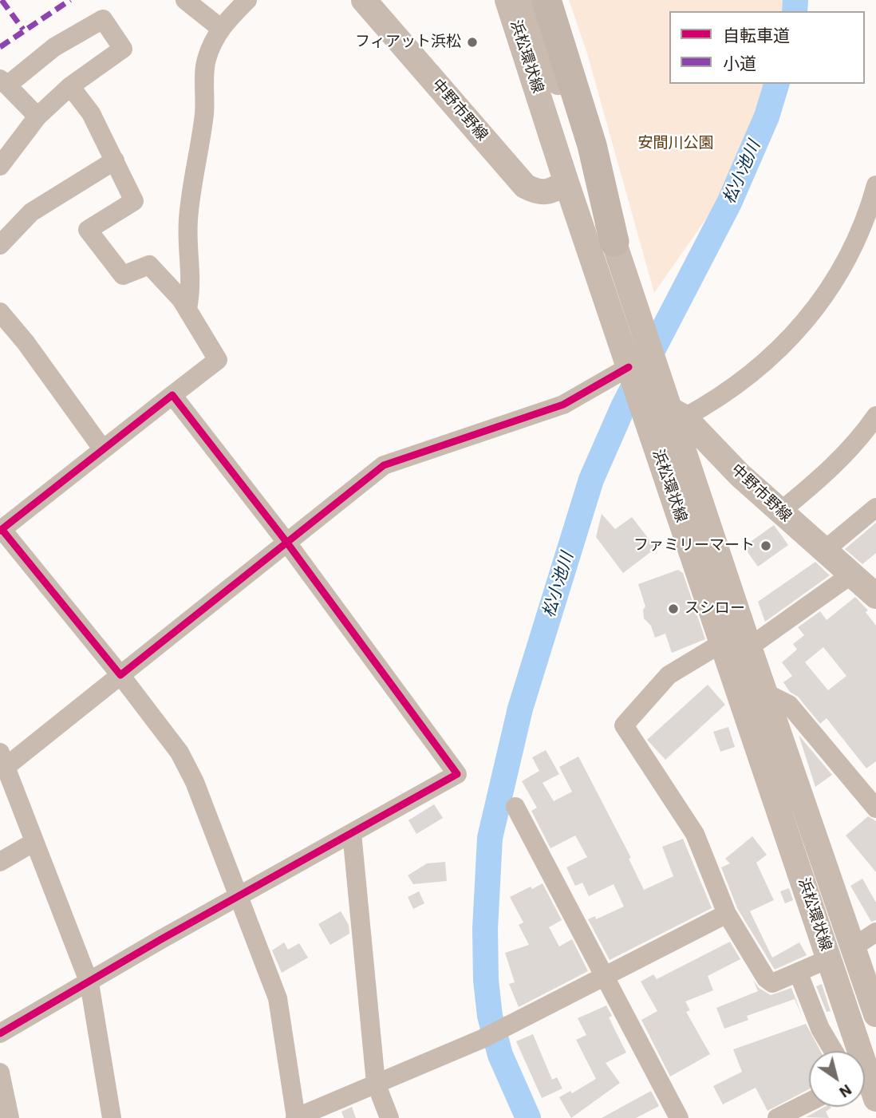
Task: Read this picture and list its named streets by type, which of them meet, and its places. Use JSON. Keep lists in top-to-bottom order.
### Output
{
  "streets": {
    "main road": ["浜松環状線", "中野市野線"]
  },
  "crossings": [
    ["浜松環状線", "中野市野線"]
  ],
  "water": ["松小池川"],
  "parks": ["安間川公園"],
  "places": ["フィアット浜松", "ファミリーマート", "スシロー"],
  "legend": ["自転車道", "小道"],
  "north": "bottom right"
}
